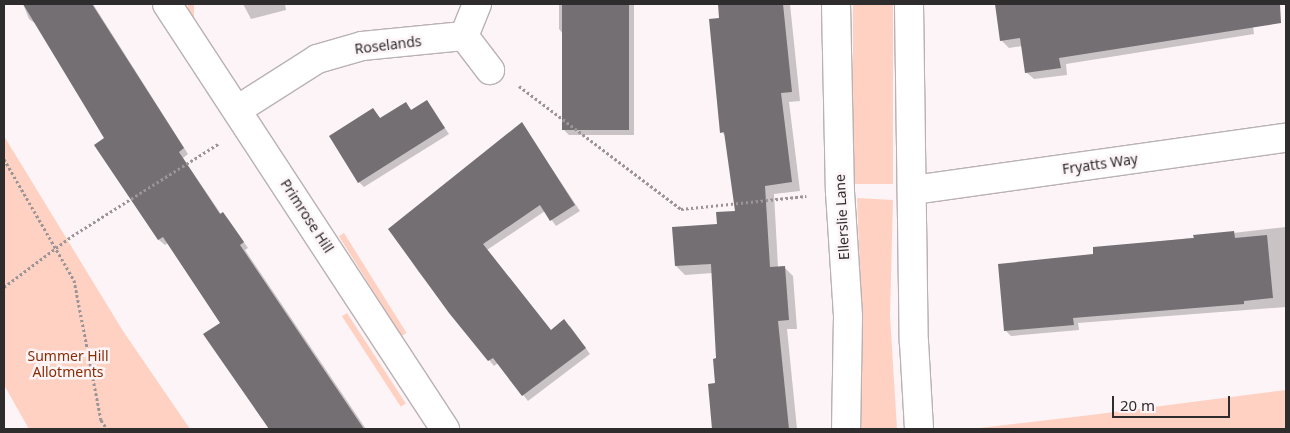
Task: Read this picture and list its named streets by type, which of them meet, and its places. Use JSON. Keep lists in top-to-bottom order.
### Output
{
  "streets": {
    "street": [
      "Roselands",
      "Fryatts Way",
      "Primrose Hill",
      "Ellerslie Lane"
    ]
  },
  "crossings": [
    ["Roselands", "Primrose Hill"]
  ],
  "parks": ["Summer Hill Allotments"],
  "scale_bar": "20 m"
}
